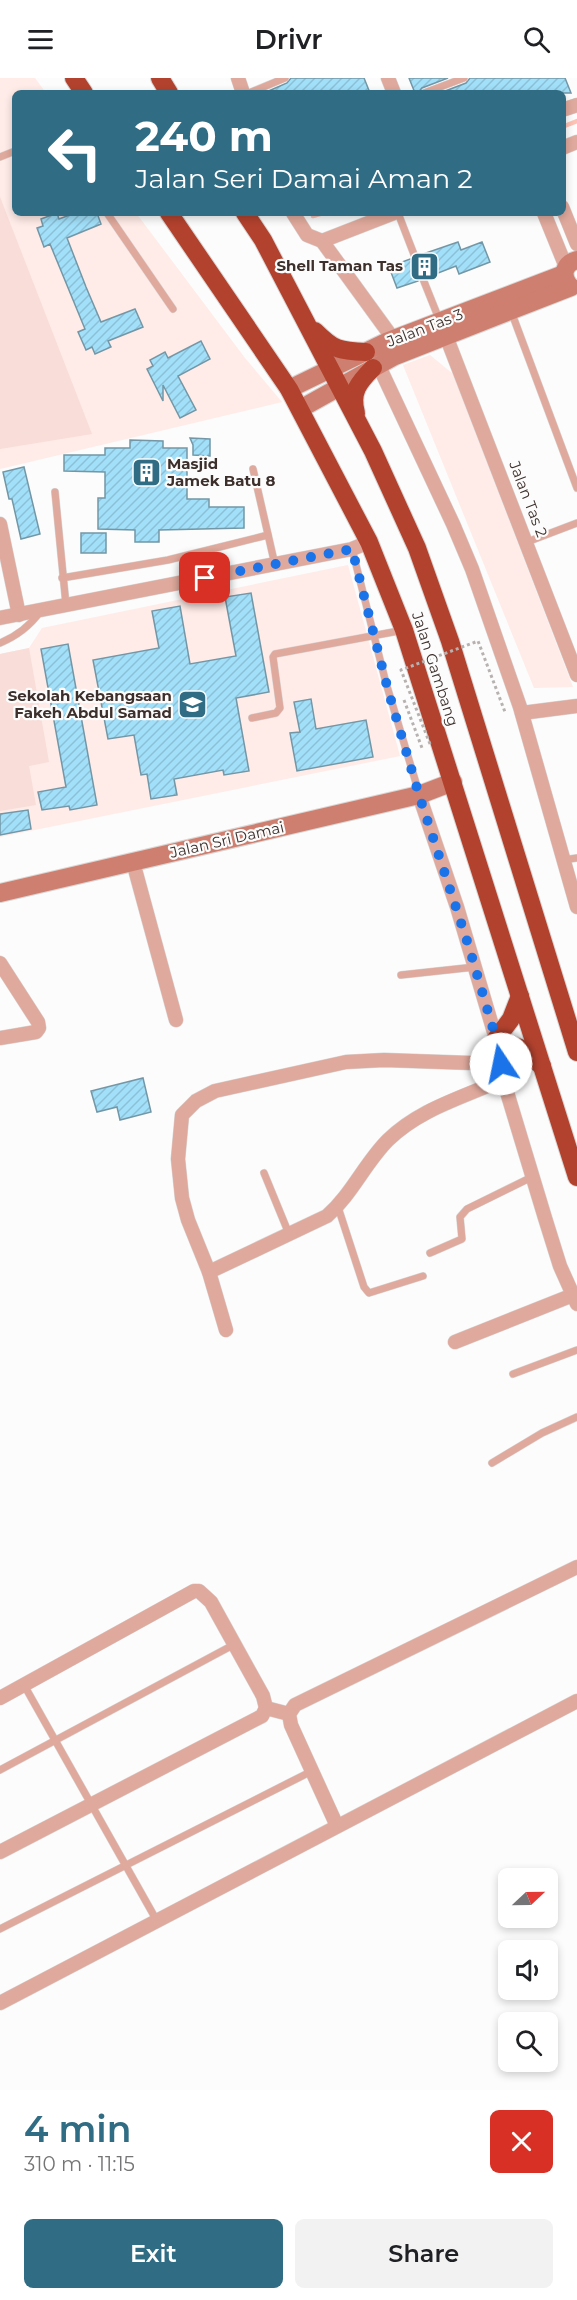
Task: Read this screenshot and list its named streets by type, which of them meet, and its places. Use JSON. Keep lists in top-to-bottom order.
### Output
{
  "streets": {
    "highway": ["Jalan Gambang"],
    "street": ["Jalan Tas 3", "Jalan Tas 2", "Jalan Sri Damai"]
  },
  "crossings": [
    ["Jalan Tas 3", "Jalan Tas 2"],
    ["Jalan Tas 3", "Jalan Gambang"],
    ["Jalan Gambang", "Jalan Sri Damai"]
  ],
  "places": {
    "building": ["Shell Taman Tas", "Masjid Jamek Batu 8"],
    "school or university": ["Sekolah Kebangsaan Fakeh Abdul Samad"]
  },
  "north": "right",
  "page": {
    "header": "Drivr",
    "turn": ["240 m", "Jalan Seri Damai Aman 2"],
    "heading": ["4 min", "310 m · 11:15"],
    "buttons": ["Exit", "Share"]
  }
}
